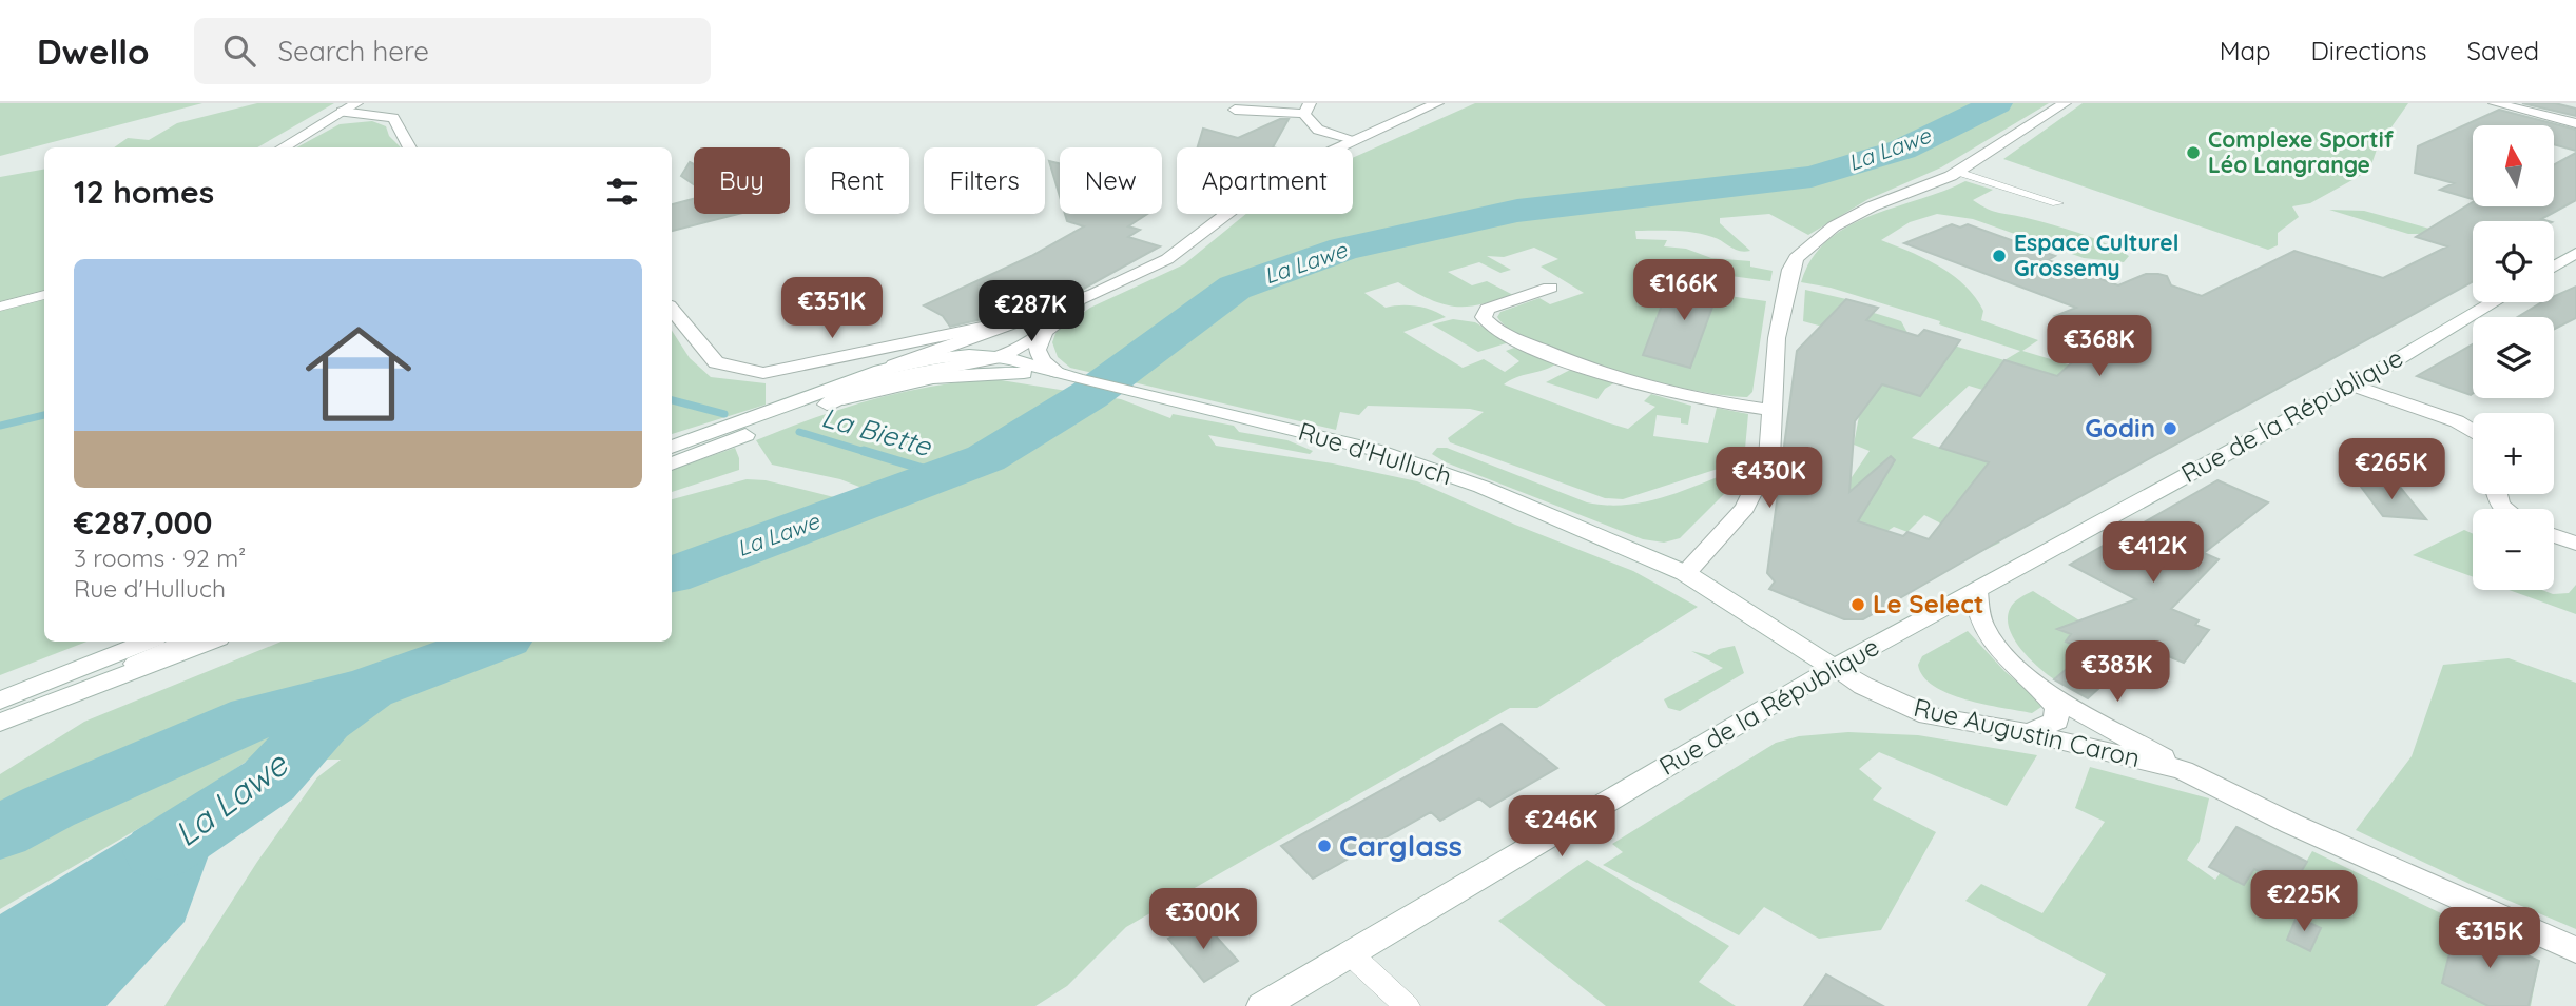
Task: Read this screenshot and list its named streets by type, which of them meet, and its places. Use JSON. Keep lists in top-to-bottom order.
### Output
{
  "streets": {
    "street": ["Rue de la République", "Rue d'Hulluch", "Rue Augustin Caron"]
  },
  "crossings": [
    ["Rue de la République", "Rue d'Hulluch"],
    ["Rue de la République", "Rue Augustin Caron"],
    ["Rue d'Hulluch", "Rue Augustin Caron"]
  ],
  "water": ["La Lawe", "La Biette"],
  "places": [
    "Complexe Sportif Léo Langrange",
    "Espace Culturel Grossemy",
    "Godin",
    "Le Select",
    "Carglass"
  ],
  "north": "top",
  "page": {
    "header": "Dwello",
    "search": "Search here",
    "nav": ["Map", "Directions", "Saved"],
    "map_buttons": ["+", "−"],
    "chip": [
      "Buy",
      "Rent",
      "Filters",
      "New",
      "Apartment"
    ],
    "heading": "12 homes",
    "list": [
      {
        "name": "€287,000",
        "note": "3 rooms · 92 m² · Rue d'Hulluch"
      }
    ],
    "price": [
      "€166K",
      "€351K",
      "€287K",
      "€368K",
      "€265K",
      "€430K",
      "€412K",
      "€383K",
      "€246K",
      "€225K",
      "€300K",
      "€315K"
    ]
  }
}
